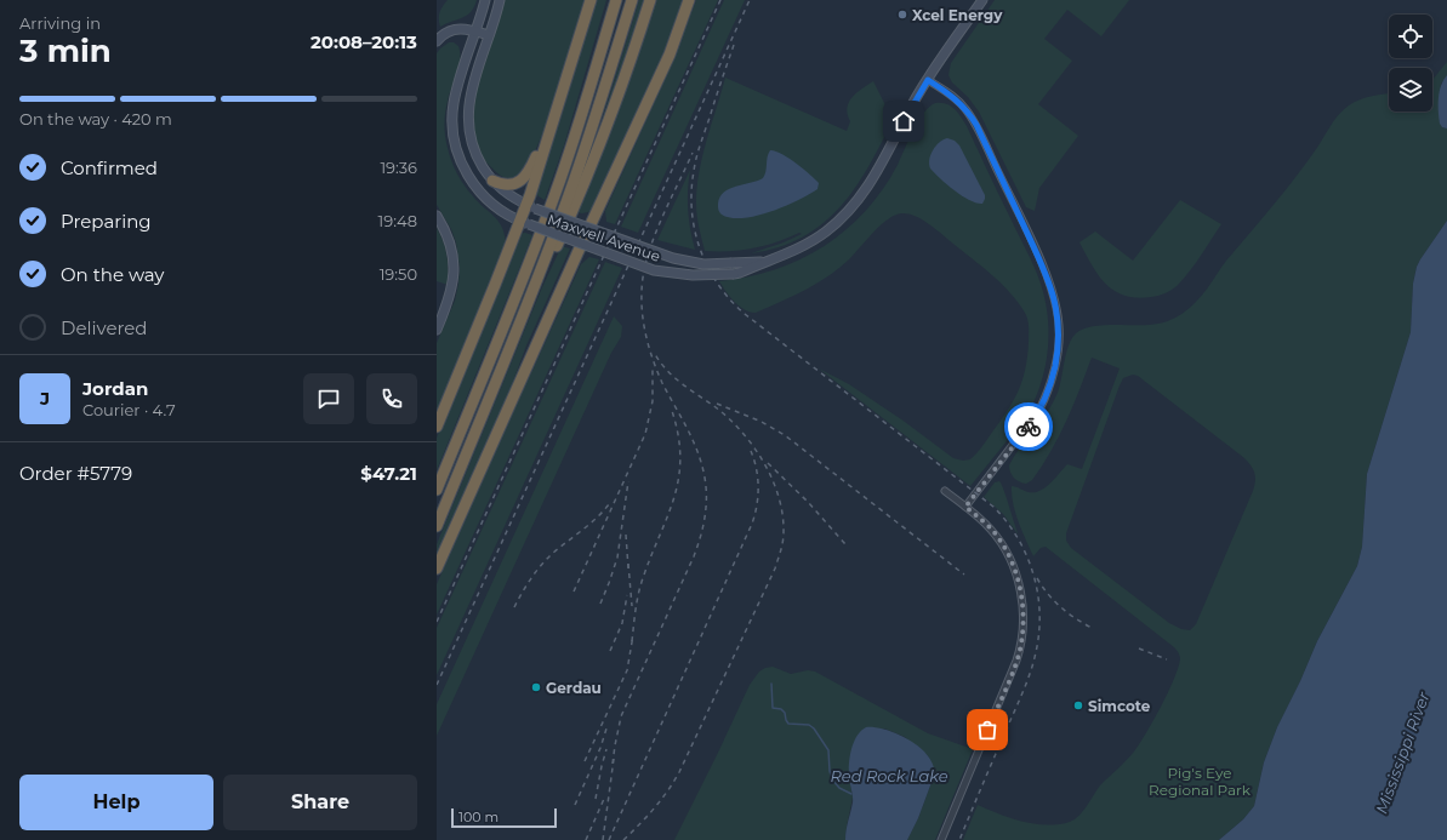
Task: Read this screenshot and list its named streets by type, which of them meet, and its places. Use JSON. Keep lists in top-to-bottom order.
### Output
{
  "streets": {
    "main road": ["Maxwell Avenue"]
  },
  "water": ["Mississippi River", "Red Rock Lake"],
  "parks": ["Pig's Eye Regional Park"],
  "places": ["Xcel Energy", "Gerdau", "Simcote"],
  "scale_bar": "100 m",
  "page": {
    "heading": ["3 min", "Arriving in", "20:08–20:13"],
    "panel": [
      "Jordan",
      "Courier · 4.7",
      "Order #5779",
      "$47.21"
    ],
    "bar": "On the way · 420 m",
    "list": [
      ["Confirmed", "19:36"],
      ["Preparing", "19:48"],
      ["On the way", "19:50"],
      "Delivered"
    ],
    "round": "J",
    "buttons": ["Help", "Share"],
    "scale": "100 m"
  }
}
